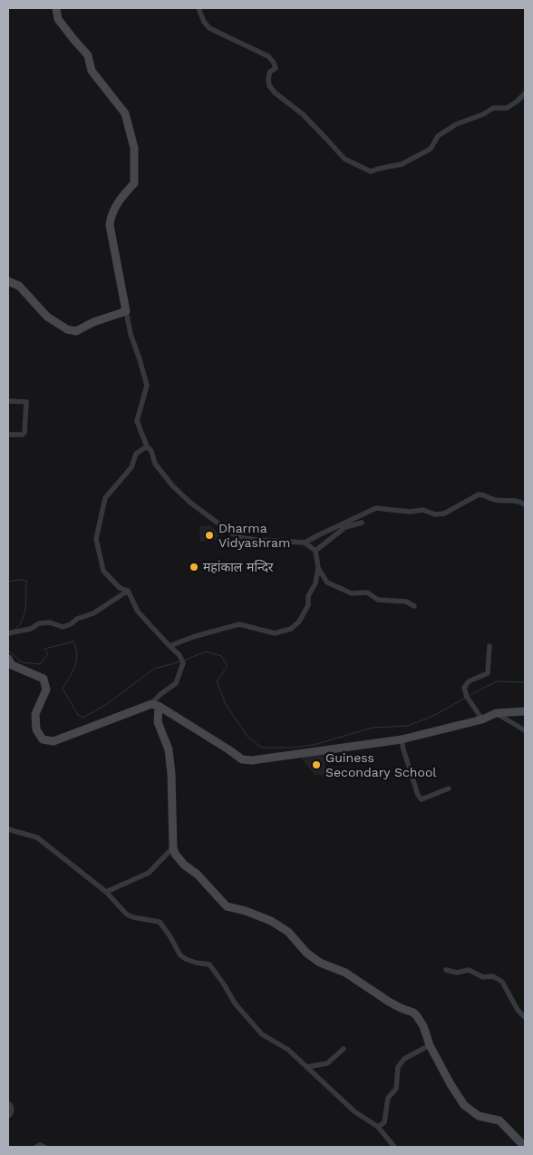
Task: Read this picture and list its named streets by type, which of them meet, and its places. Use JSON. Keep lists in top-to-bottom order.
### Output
{
  "places": ["Dharma Vidyashram", "महांकाल मन्दिर", "Guiness Secondary School"]
}
